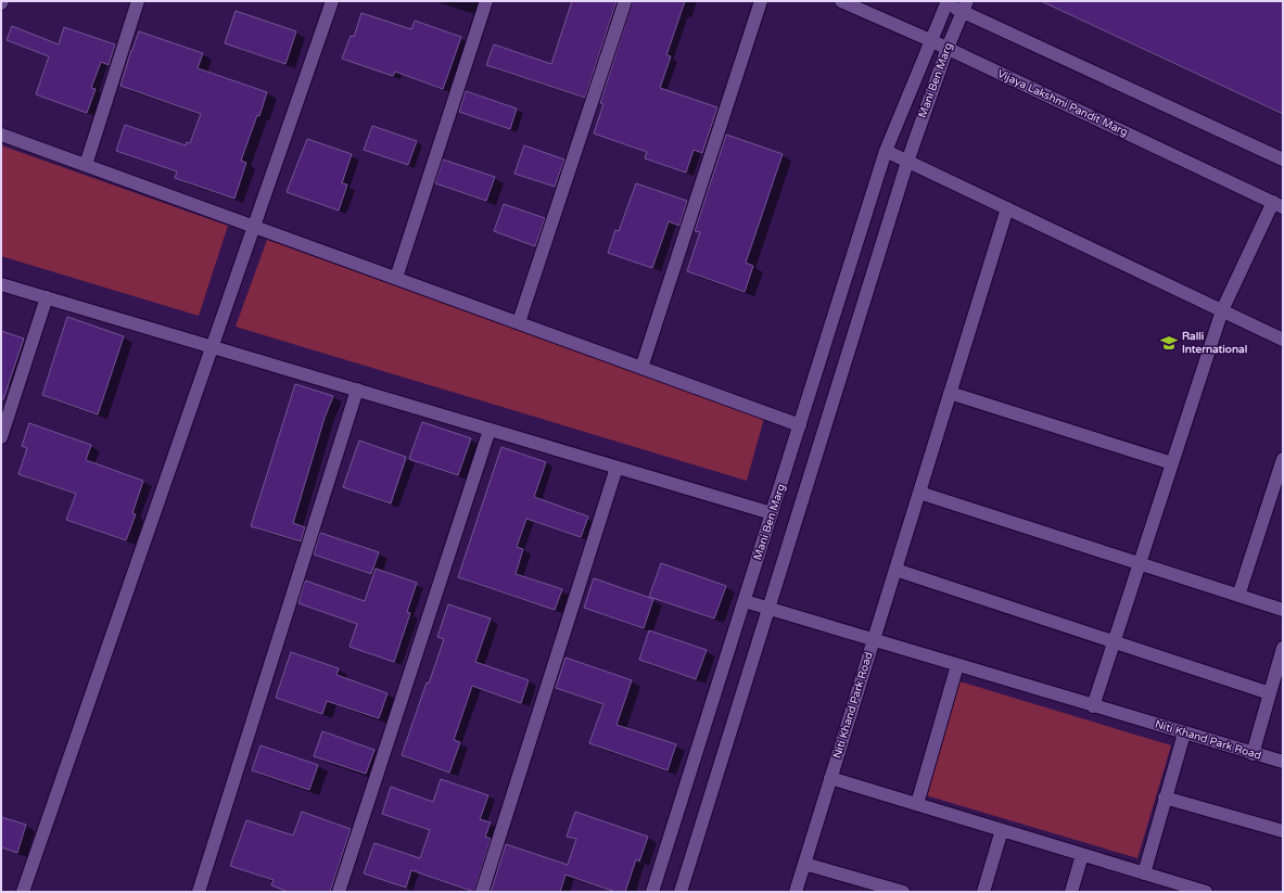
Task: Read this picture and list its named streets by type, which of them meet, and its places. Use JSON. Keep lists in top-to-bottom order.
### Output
{
  "streets": {
    "street": ["Mani Ben Marg", "Vijaya Lakshmi Pandit Marg", "Niti Khand Park Road"]
  },
  "crossings": [
    ["Mani Ben Marg", "Vijaya Lakshmi Pandit Marg"]
  ],
  "places": {
    "school or university": ["Ralli International"]
  }
}
